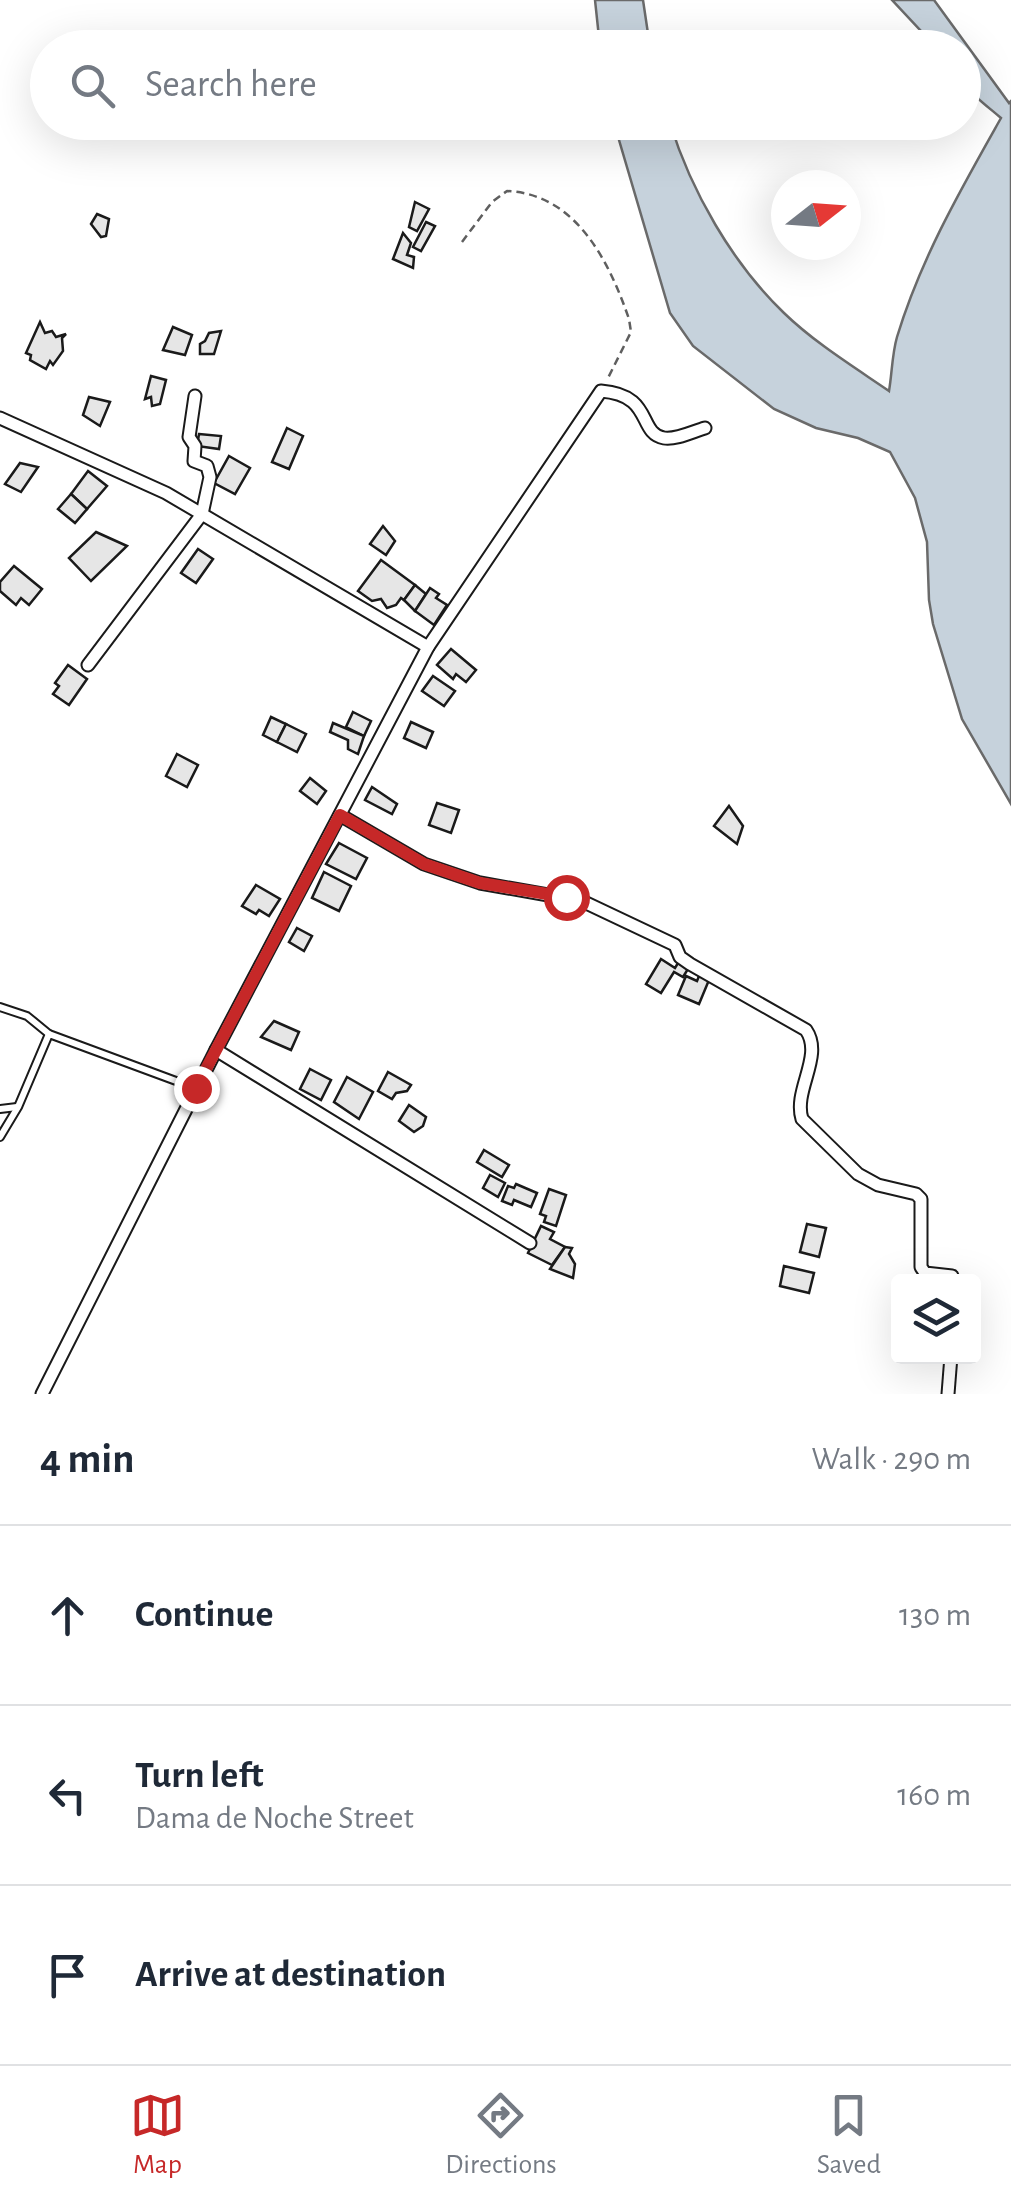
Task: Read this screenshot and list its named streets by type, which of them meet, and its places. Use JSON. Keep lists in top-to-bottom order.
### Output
{
  "north": "right",
  "page": {
    "search": "Search here",
    "heading": ["4 min", "Walk · 290 m"],
    "list": [
      ["Continue", "130 m"],
      ["Turn left", "Dama de Noche Street", "160 m"],
      "Arrive at destination"
    ],
    "nav": ["Map", "Directions", "Saved"]
  }
}
